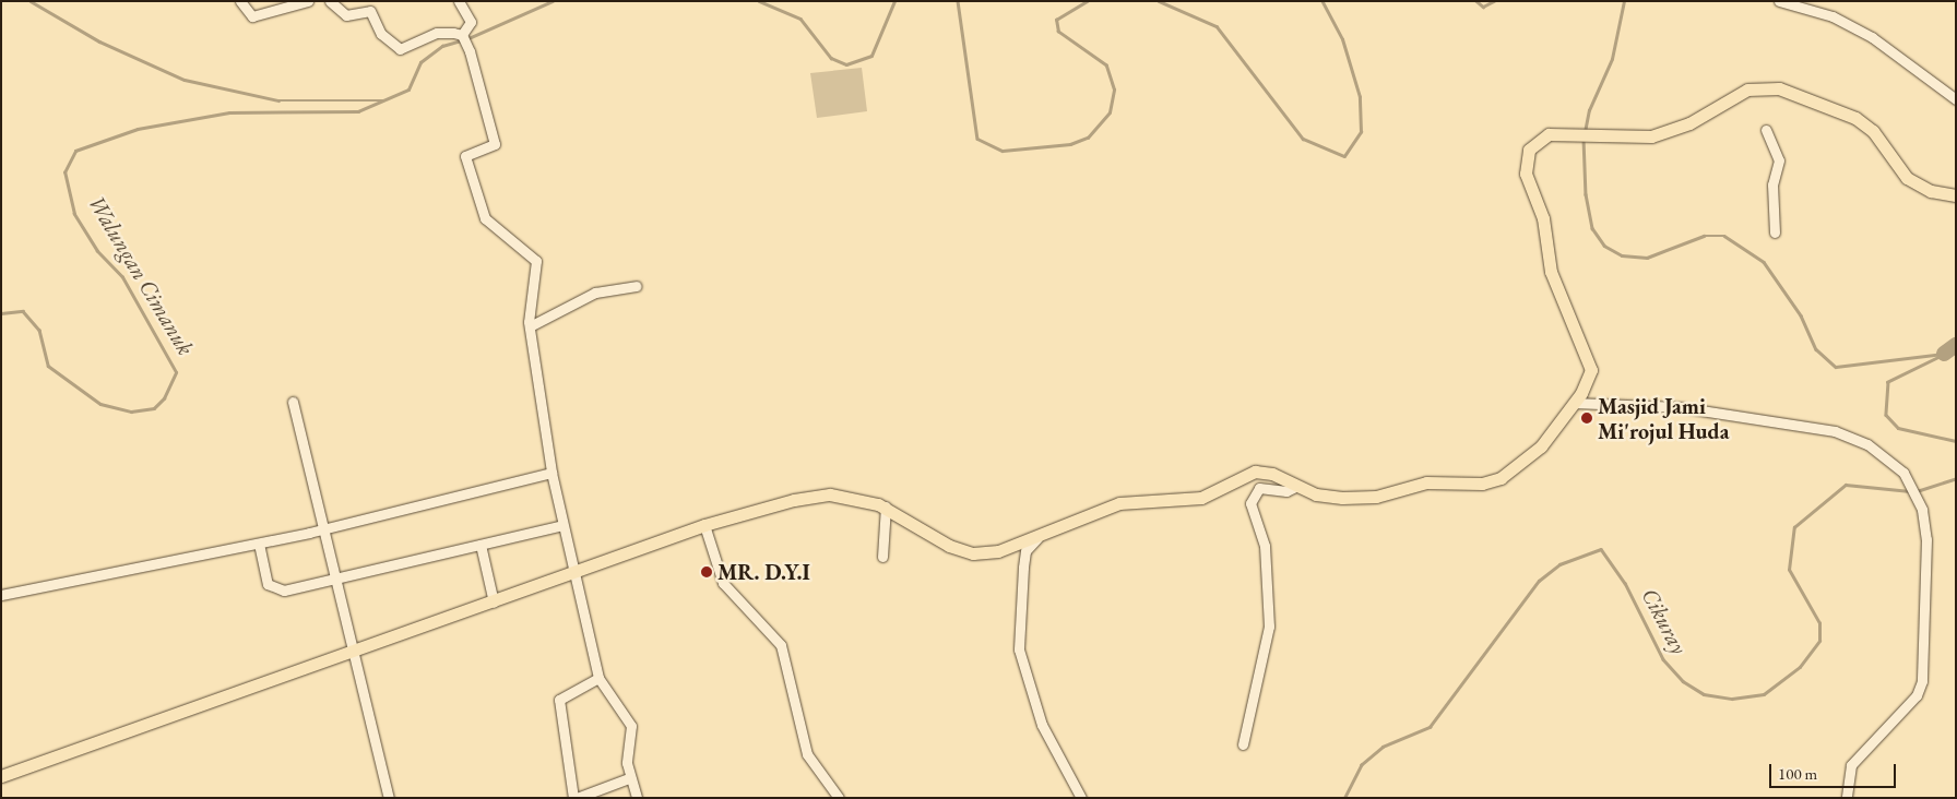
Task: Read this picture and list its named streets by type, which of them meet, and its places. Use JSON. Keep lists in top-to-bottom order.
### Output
{
  "water": ["Walungan Cimanuk", "Cikuray"],
  "places": ["Masjid Jami Mi'rojul Huda", "MR. D.Y.I"],
  "scale_bar": "100 m"
}
